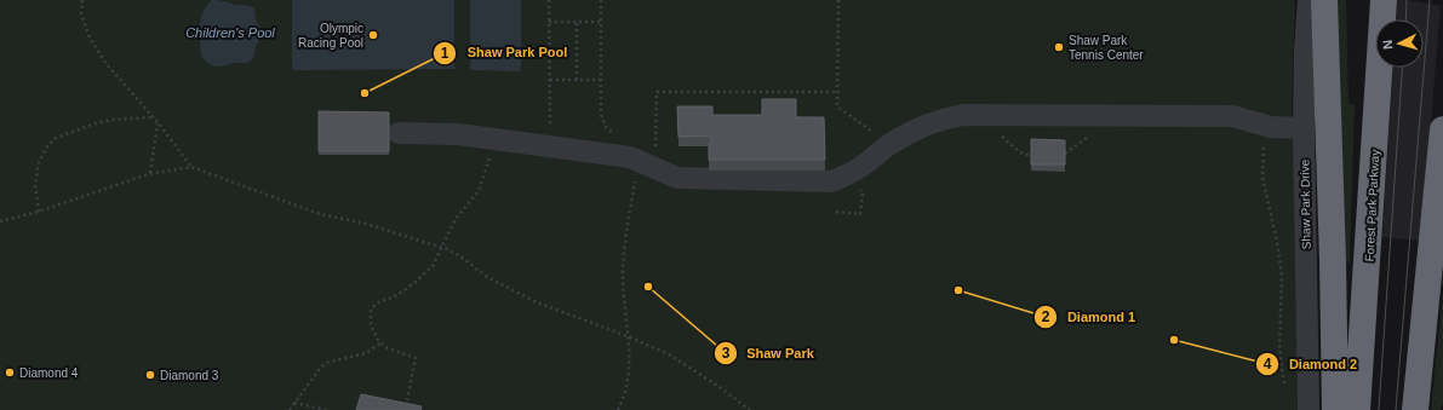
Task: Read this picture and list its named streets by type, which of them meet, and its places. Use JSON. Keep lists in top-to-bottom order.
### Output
{
  "streets": {
    "highway": ["Forest Park Parkway"],
    "street": ["Shaw Park Drive"]
  },
  "water": ["Children's Pool"],
  "places": [
    "Olympic Racing Pool",
    "Shaw Park Tennis Center",
    "Shaw Park Pool",
    "Shaw Park",
    "Diamond 1",
    "Diamond 2",
    "Diamond 4",
    "Diamond 3"
  ],
  "north": "left"
}
